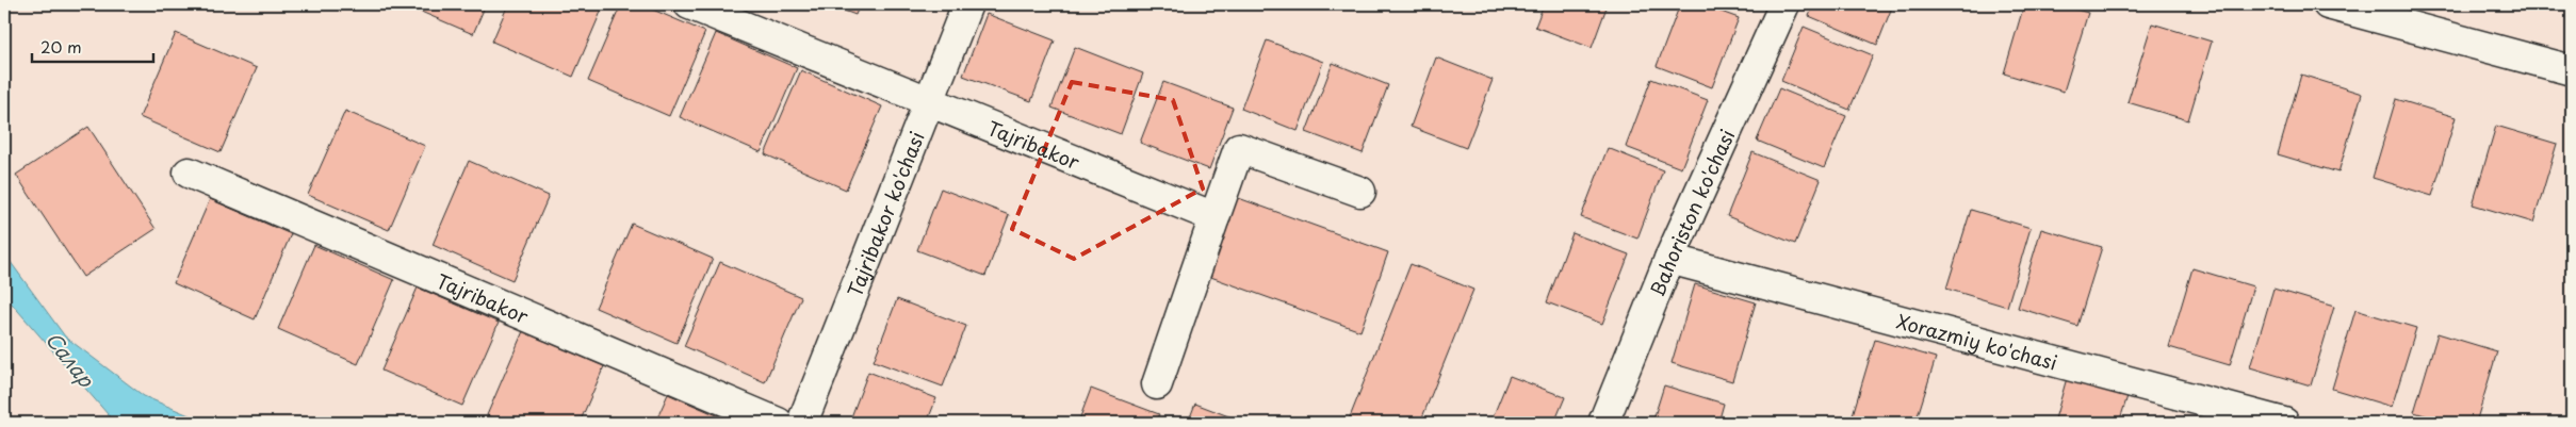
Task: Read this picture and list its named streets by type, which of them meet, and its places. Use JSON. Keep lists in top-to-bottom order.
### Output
{
  "streets": {
    "street": [
      "Tajribakor",
      "Bahoriston ko'chasi",
      "Tajribakor ko'chasi",
      "Xorazmiy ko'chasi"
    ]
  },
  "crossings": [
    ["Tajribakor", "Tajribakor ko'chasi"],
    ["Bahoriston ko'chasi", "Xorazmiy ko'chasi"]
  ],
  "water": ["Салар"],
  "scale_bar": "20 m"
}
